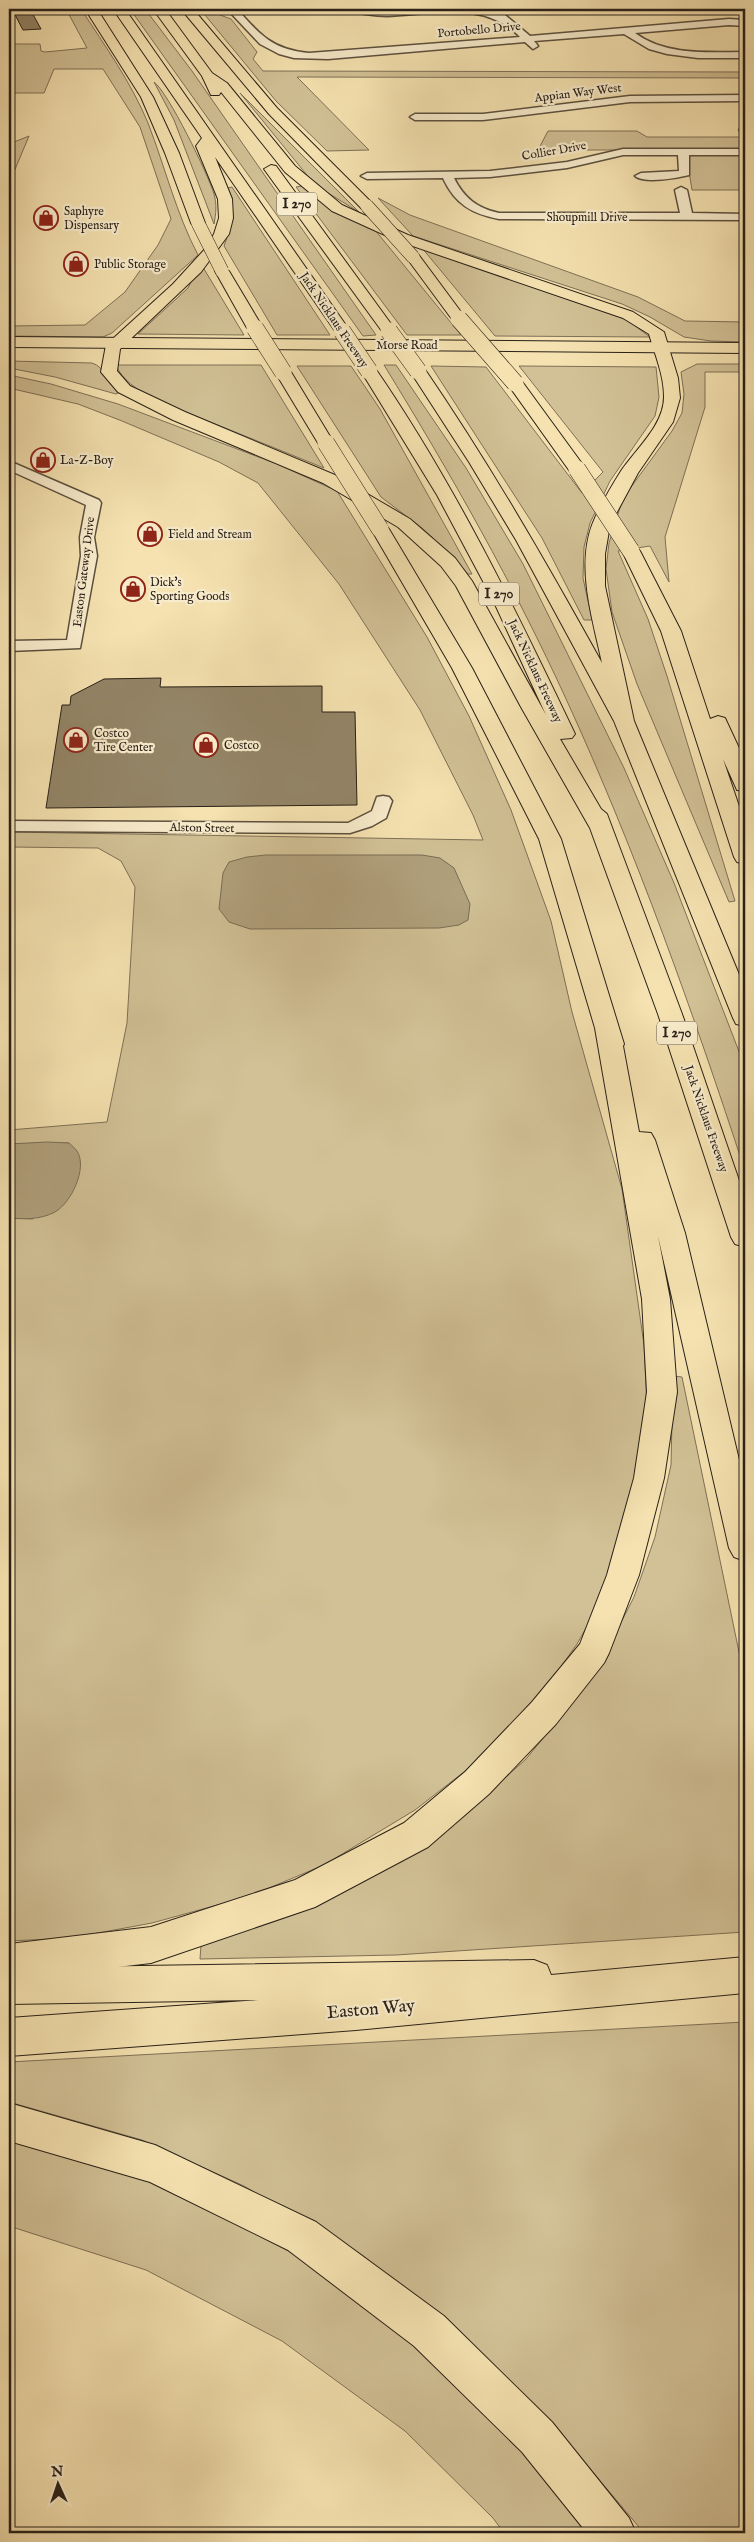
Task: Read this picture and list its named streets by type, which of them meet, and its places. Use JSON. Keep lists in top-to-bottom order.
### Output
{
  "streets": {
    "main road": [
      "I 270",
      "Jack Nicklaus Freeway",
      "Morse Road",
      "Easton Way"
    ],
    "street": [
      "Portobello Drive",
      "Appian Way West",
      "Collier Drive",
      "Shoupmill Drive",
      "Easton Gateway Drive",
      "Alston Street"
    ]
  },
  "crossings": [
    ["Collier Drive", "Shoupmill Drive"]
  ],
  "places": {
    "shop": [
      "Saphyre Dispensary",
      "Public Storage",
      "La-Z-Boy",
      "Field and Stream",
      "Dick's Sporting Goods",
      "Costco Tire Center",
      "Costco"
    ]
  },
  "north": "top"
}
